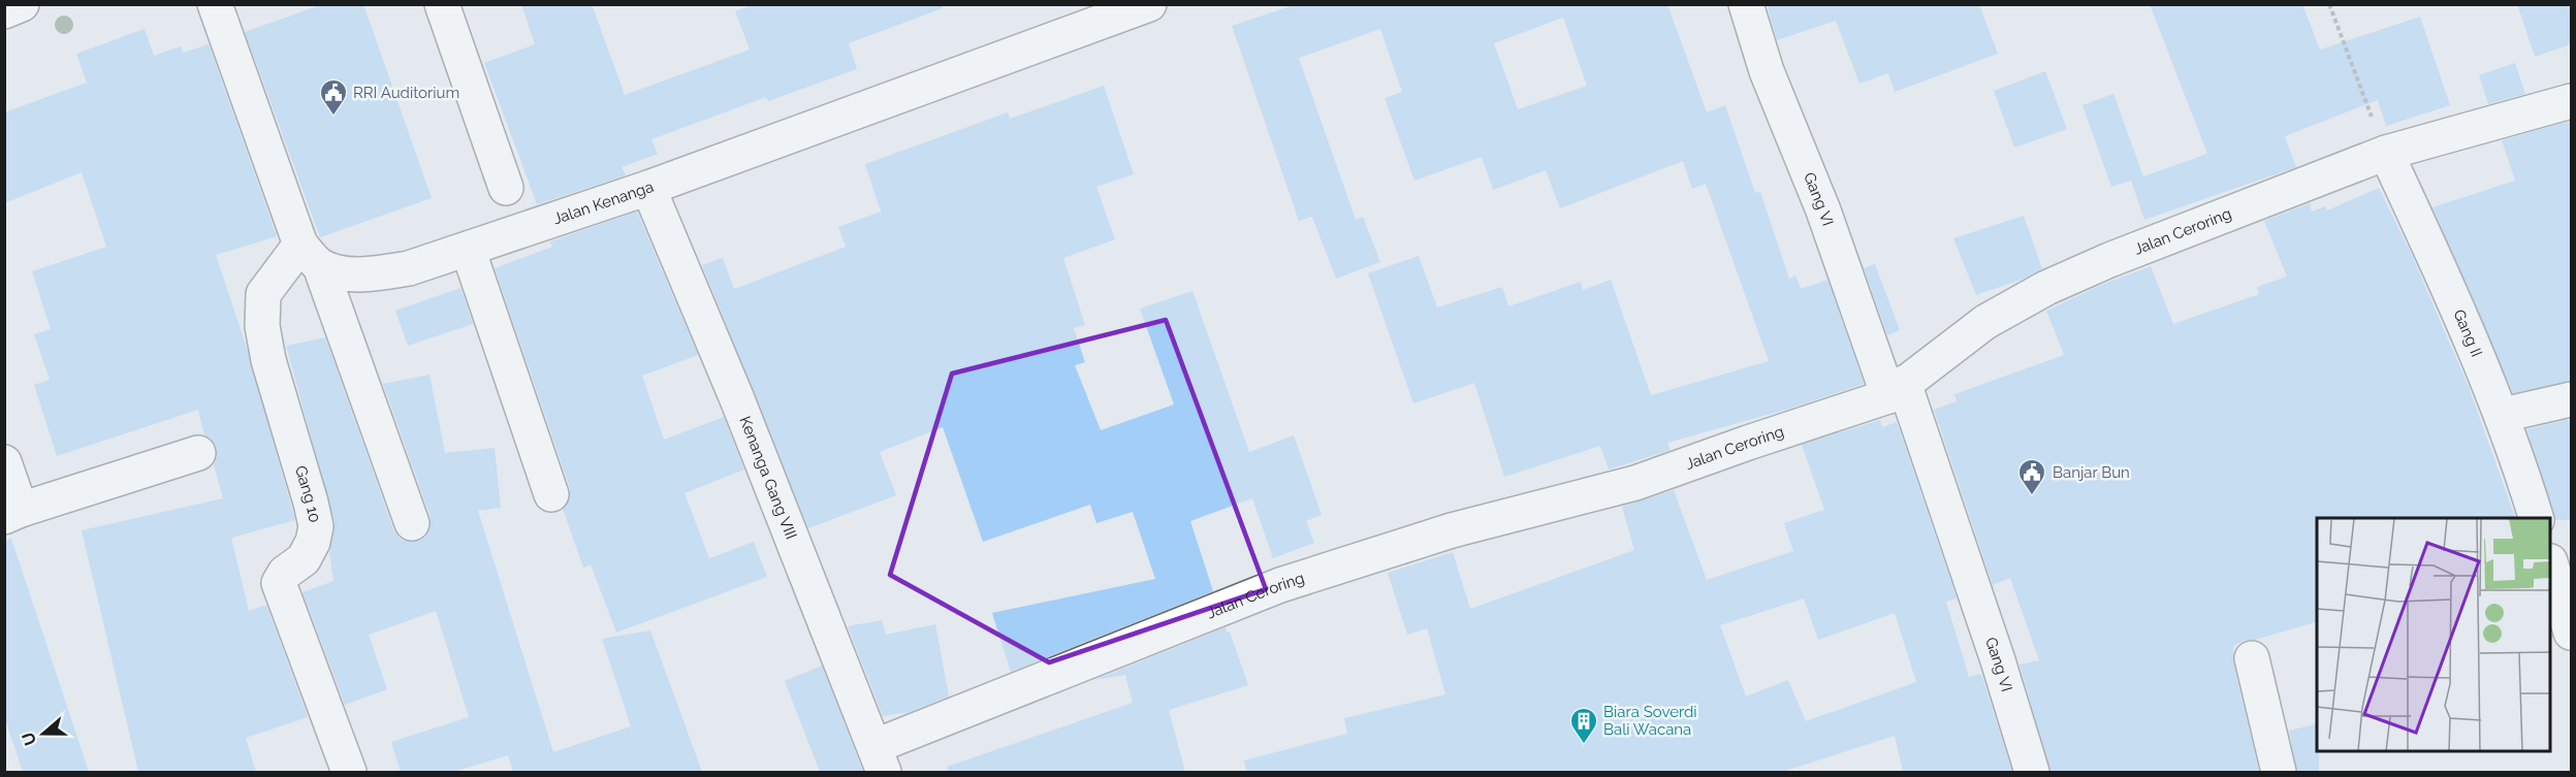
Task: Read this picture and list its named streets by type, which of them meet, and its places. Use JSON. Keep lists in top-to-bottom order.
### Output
{
  "streets": {
    "street": [
      "Gang VI",
      "Jalan Kenanga",
      "Jalan Ceroring",
      "Gang II",
      "Kenanga Gang VIII",
      "Gang 10"
    ]
  },
  "crossings": [
    ["Gang VI", "Jalan Ceroring"],
    ["Jalan Kenanga", "Kenanga Gang VIII"],
    ["Jalan Kenanga", "Gang 10"],
    ["Jalan Ceroring", "Gang II"],
    ["Jalan Ceroring", "Kenanga Gang VIII"]
  ],
  "places": {
    "public building": ["RRI Auditorium", "Banjar Bun"],
    "building": ["Biara Soverdi Bali Wacana"]
  },
  "north": "left"
}
